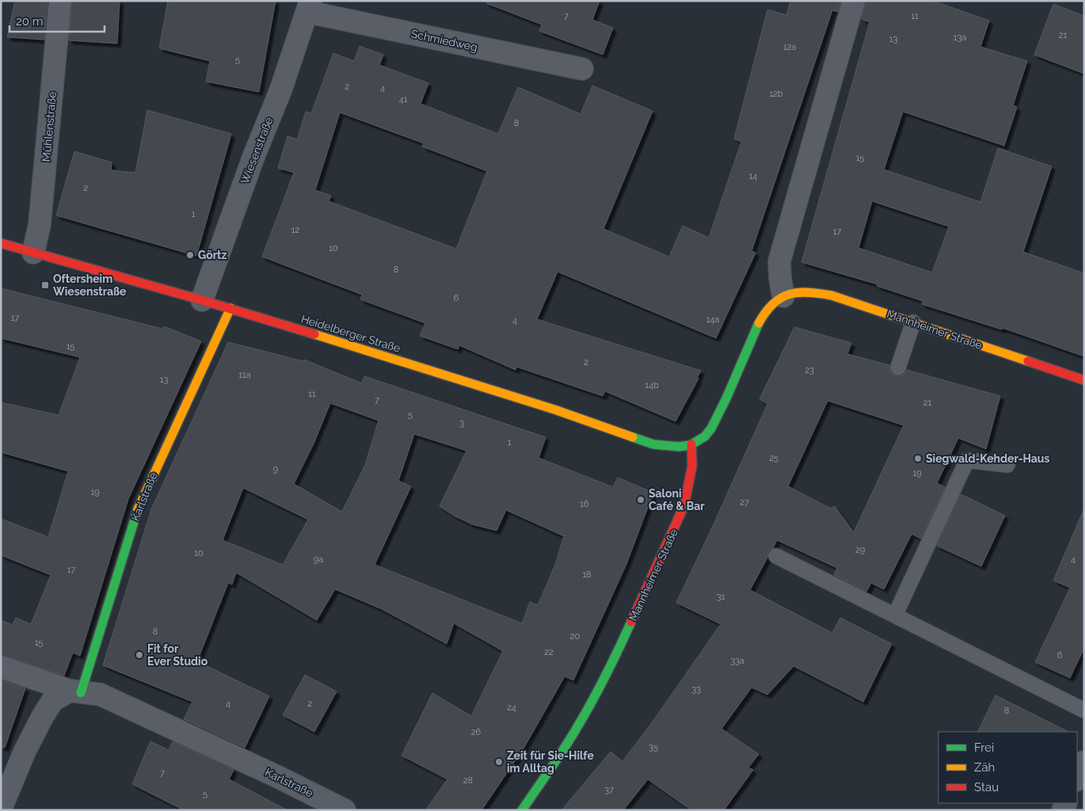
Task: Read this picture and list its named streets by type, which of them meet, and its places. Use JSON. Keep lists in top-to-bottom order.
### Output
{
  "streets": {
    "street": [
      "Schmiedweg",
      "Mühlenstraße",
      "Wiesenstraße",
      "Mannheimer Straße",
      "Heidelberger Straße",
      "Karlstraße"
    ]
  },
  "crossings": [
    ["Schmiedweg", "Wiesenstraße"],
    ["Mühlenstraße", "Heidelberger Straße"],
    ["Wiesenstraße", "Heidelberger Straße"],
    ["Mannheimer Straße", "Heidelberger Straße"],
    ["Heidelberger Straße", "Karlstraße"]
  ],
  "places": {
    "other": [
      "Görtz",
      "Siegwald-Kehder-Haus",
      "Saloni Café & Bar",
      "Fit for Ever Studio",
      "Zeit für Sie-Hilfe im Alltag"
    ],
    "transit": ["Oftersheim Wiesenstraße"]
  },
  "house_numbers": [
    "7",
    "11",
    "21",
    "13a",
    "13",
    "12a",
    "5",
    "2",
    "4",
    "12b",
    "41",
    "8",
    "15",
    "14",
    "2",
    "1",
    "12",
    "17",
    "10",
    "8",
    "6",
    "17",
    "14a",
    "4",
    "15",
    "2",
    "23",
    "11a",
    "13",
    "14b",
    "11",
    "7",
    "21",
    "5",
    "3",
    "1",
    "25",
    "9",
    "19",
    "19",
    "27",
    "16",
    "29",
    "10",
    "9a",
    "4",
    "17",
    "18",
    "31",
    "8",
    "20",
    "15",
    "22",
    "6",
    "33a",
    "33",
    "4",
    "2",
    "24",
    "8",
    "26",
    "35",
    "7",
    "28",
    "37",
    "5"
  ],
  "legend": ["Frei", "Zäh", "Stau"],
  "scale_bar": "20 m"
}
